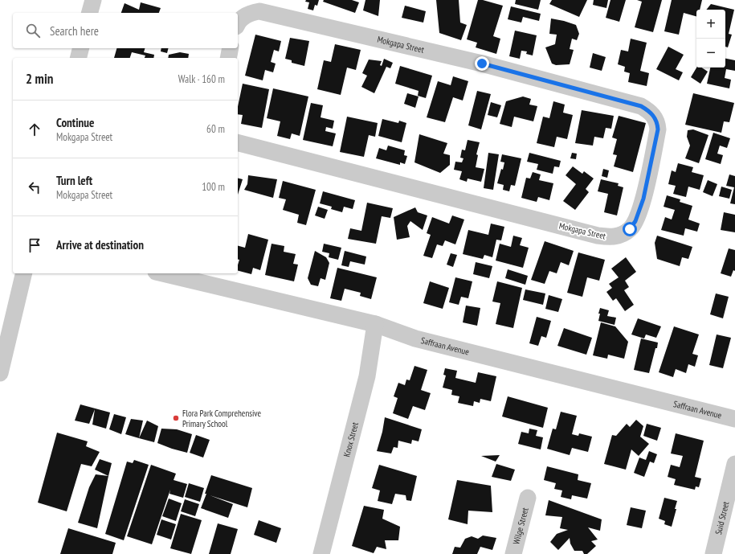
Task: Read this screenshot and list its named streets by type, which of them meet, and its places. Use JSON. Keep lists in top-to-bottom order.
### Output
{
  "streets": {
    "street": [
      "Mokgapa Street",
      "Saffraan Avenue",
      "Knox Street",
      "Suid Street",
      "Wilge Street"
    ]
  },
  "crossings": [
    ["Saffraan Avenue", "Knox Street"]
  ],
  "places": ["Flora Park Comprehensive Primary School"],
  "page": {
    "map_buttons": ["+", "−"],
    "search": "Search here",
    "heading": ["2 min", "Walk · 160 m"],
    "list": [
      ["Continue", "Mokgapa Street", "60 m"],
      ["Turn left", "Mokgapa Street", "100 m"],
      "Arrive at destination"
    ]
  }
}
